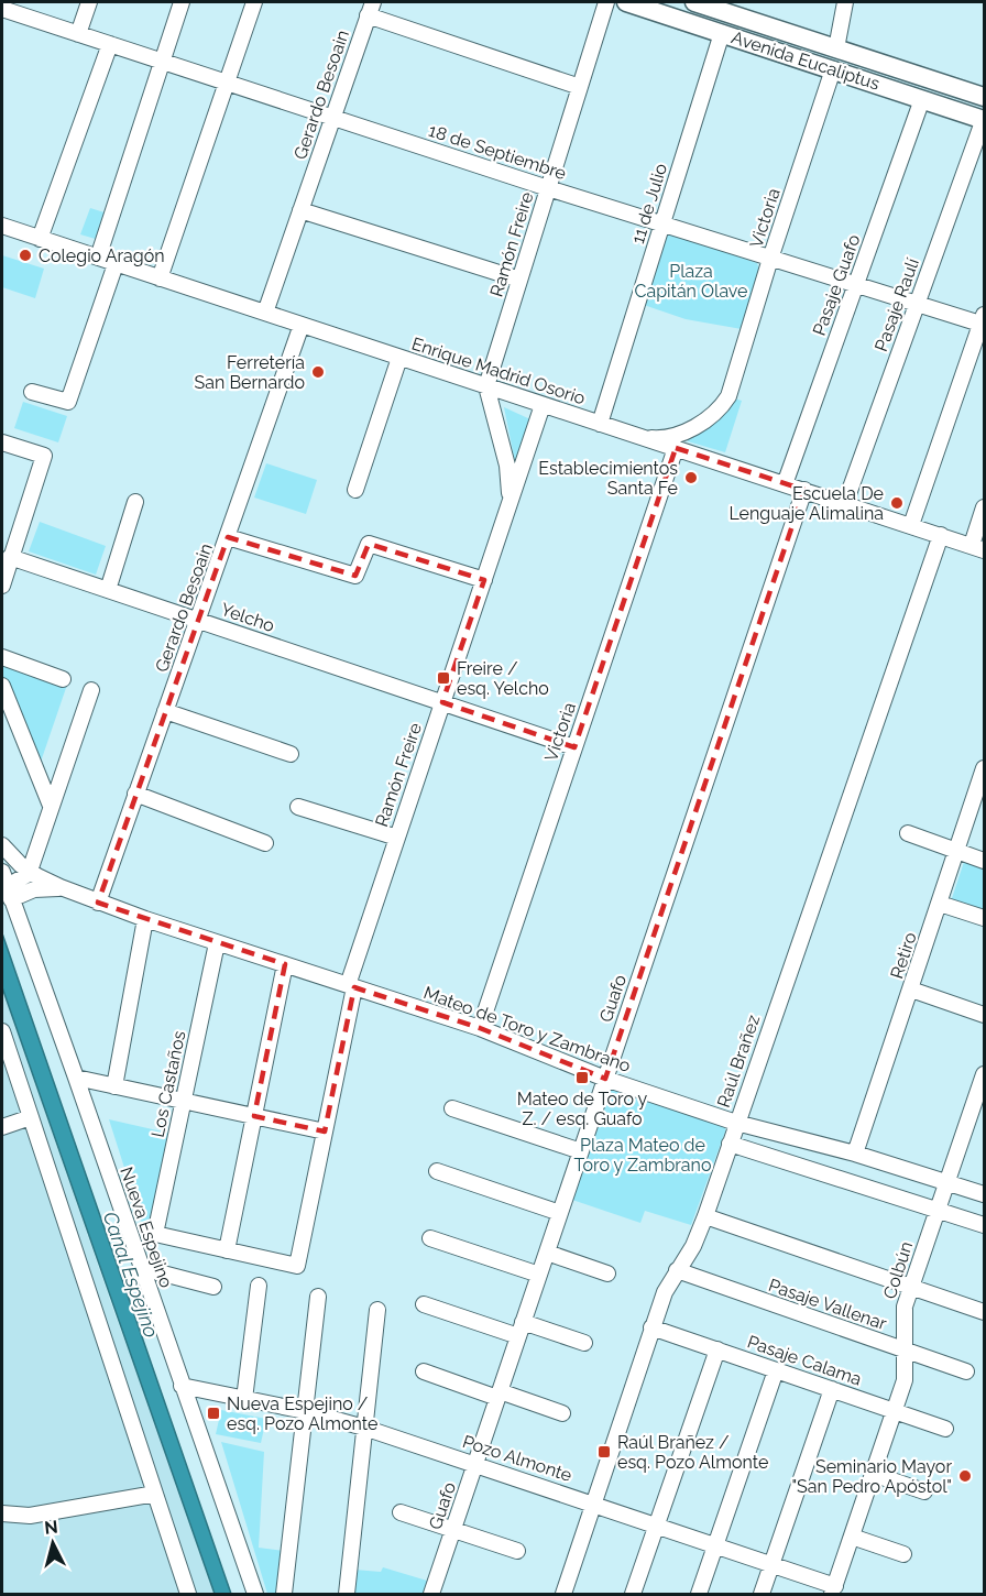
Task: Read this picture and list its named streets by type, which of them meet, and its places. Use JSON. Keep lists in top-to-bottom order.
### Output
{
  "streets": {
    "main road": ["Avenida Eucaliptus"],
    "street": [
      "Gerardo Besoain",
      "18 de Septiembre",
      "11 de Julio",
      "Victoria",
      "Ramón Freire",
      "Pasaje Guafo",
      "Pasaje Raulí",
      "Enrique Madrid Osorio",
      "Yelcho",
      "Retiro",
      "Guafo",
      "Mateo de Toro y Zambrano",
      "Raúl Brañez",
      "Los Castaños",
      "Nueva Espejino",
      "Colbún",
      "Pasaje Vallenar",
      "Pasaje Calama",
      "Pozo Almonte"
    ]
  },
  "crossings": [
    ["Avenida Eucaliptus", "11 de Julio"],
    ["Avenida Eucaliptus", "Victoria"],
    ["Avenida Eucaliptus", "Pasaje Guafo"],
    ["Avenida Eucaliptus", "Pasaje Raulí"],
    ["Gerardo Besoain", "18 de Septiembre"],
    ["Gerardo Besoain", "Enrique Madrid Osorio"],
    ["Gerardo Besoain", "Yelcho"],
    ["Gerardo Besoain", "Mateo de Toro y Zambrano"],
    ["18 de Septiembre", "11 de Julio"],
    ["18 de Septiembre", "Victoria"],
    ["18 de Septiembre", "Ramón Freire"],
    ["18 de Septiembre", "Pasaje Guafo"],
    ["18 de Septiembre", "Pasaje Raulí"],
    ["11 de Julio", "Enrique Madrid Osorio"],
    ["Victoria", "Enrique Madrid Osorio"],
    ["Victoria", "Yelcho"],
    ["Victoria", "Mateo de Toro y Zambrano"],
    ["Ramón Freire", "Enrique Madrid Osorio"],
    ["Ramón Freire", "Yelcho"],
    ["Ramón Freire", "Mateo de Toro y Zambrano"],
    ["Ramón Freire", "Los Castaños"],
    ["Pasaje Guafo", "Enrique Madrid Osorio"],
    ["Pasaje Raulí", "Enrique Madrid Osorio"],
    ["Enrique Madrid Osorio", "Guafo"],
    ["Enrique Madrid Osorio", "Raúl Brañez"],
    ["Retiro", "Mateo de Toro y Zambrano"],
    ["Guafo", "Mateo de Toro y Zambrano"],
    ["Guafo", "Pozo Almonte"],
    ["Mateo de Toro y Zambrano", "Raúl Brañez"],
    ["Mateo de Toro y Zambrano", "Los Castaños"],
    ["Mateo de Toro y Zambrano", "Nueva Espejino"],
    ["Mateo de Toro y Zambrano", "Colbún"],
    ["Raúl Brañez", "Pasaje Vallenar"],
    ["Raúl Brañez", "Pasaje Calama"],
    ["Raúl Brañez", "Pozo Almonte"],
    ["Nueva Espejino", "Pozo Almonte"],
    ["Colbún", "Pasaje Vallenar"],
    ["Colbún", "Pasaje Calama"],
    ["Colbún", "Pozo Almonte"]
  ],
  "water": ["Canal Espejino"],
  "parks": ["Plaza Capitán Olave", "Plaza Mateo de Toro y Zambrano"],
  "places": {
    "other": [
      "Colegio Aragón",
      "Ferretería San Bernardo",
      "Establecimientos Santa Fe",
      "Escuela De Lenguaje Alimalina",
      "Seminario Mayor \"San Pedro Apóstol\""
    ],
    "transit": [
      "Freire / esq. Yelcho",
      "Mateo de Toro y Z. / esq. Guafo",
      "Nueva Espejino / esq. Pozo Almonte",
      "Raúl Brañez / esq. Pozo Almonte"
    ]
  },
  "north": "top"
}
